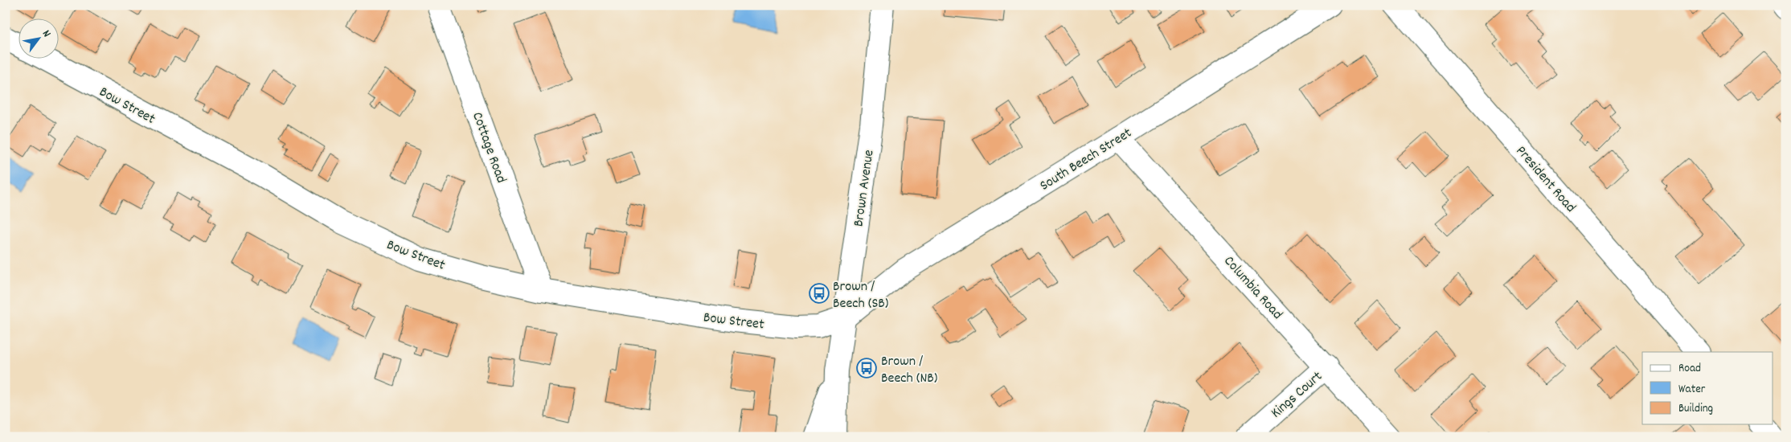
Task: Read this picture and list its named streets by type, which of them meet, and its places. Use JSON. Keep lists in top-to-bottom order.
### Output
{
  "streets": {
    "street": [
      "Bow Street",
      "Cottage Road",
      "South Beech Street",
      "President Road",
      "Brown Avenue",
      "Columbia Road",
      "Kings Court"
    ]
  },
  "crossings": [
    ["Bow Street", "Cottage Road"],
    ["Bow Street", "South Beech Street"],
    ["Bow Street", "Brown Avenue"],
    ["South Beech Street", "Brown Avenue"],
    ["South Beech Street", "Columbia Road"],
    ["Columbia Road", "Kings Court"]
  ],
  "places": {
    "bus stop": ["Brown / Beech (SB)", "Brown / Beech (NB)"]
  },
  "legend": ["Road", "Water", "Building"],
  "north": "top right"
}
